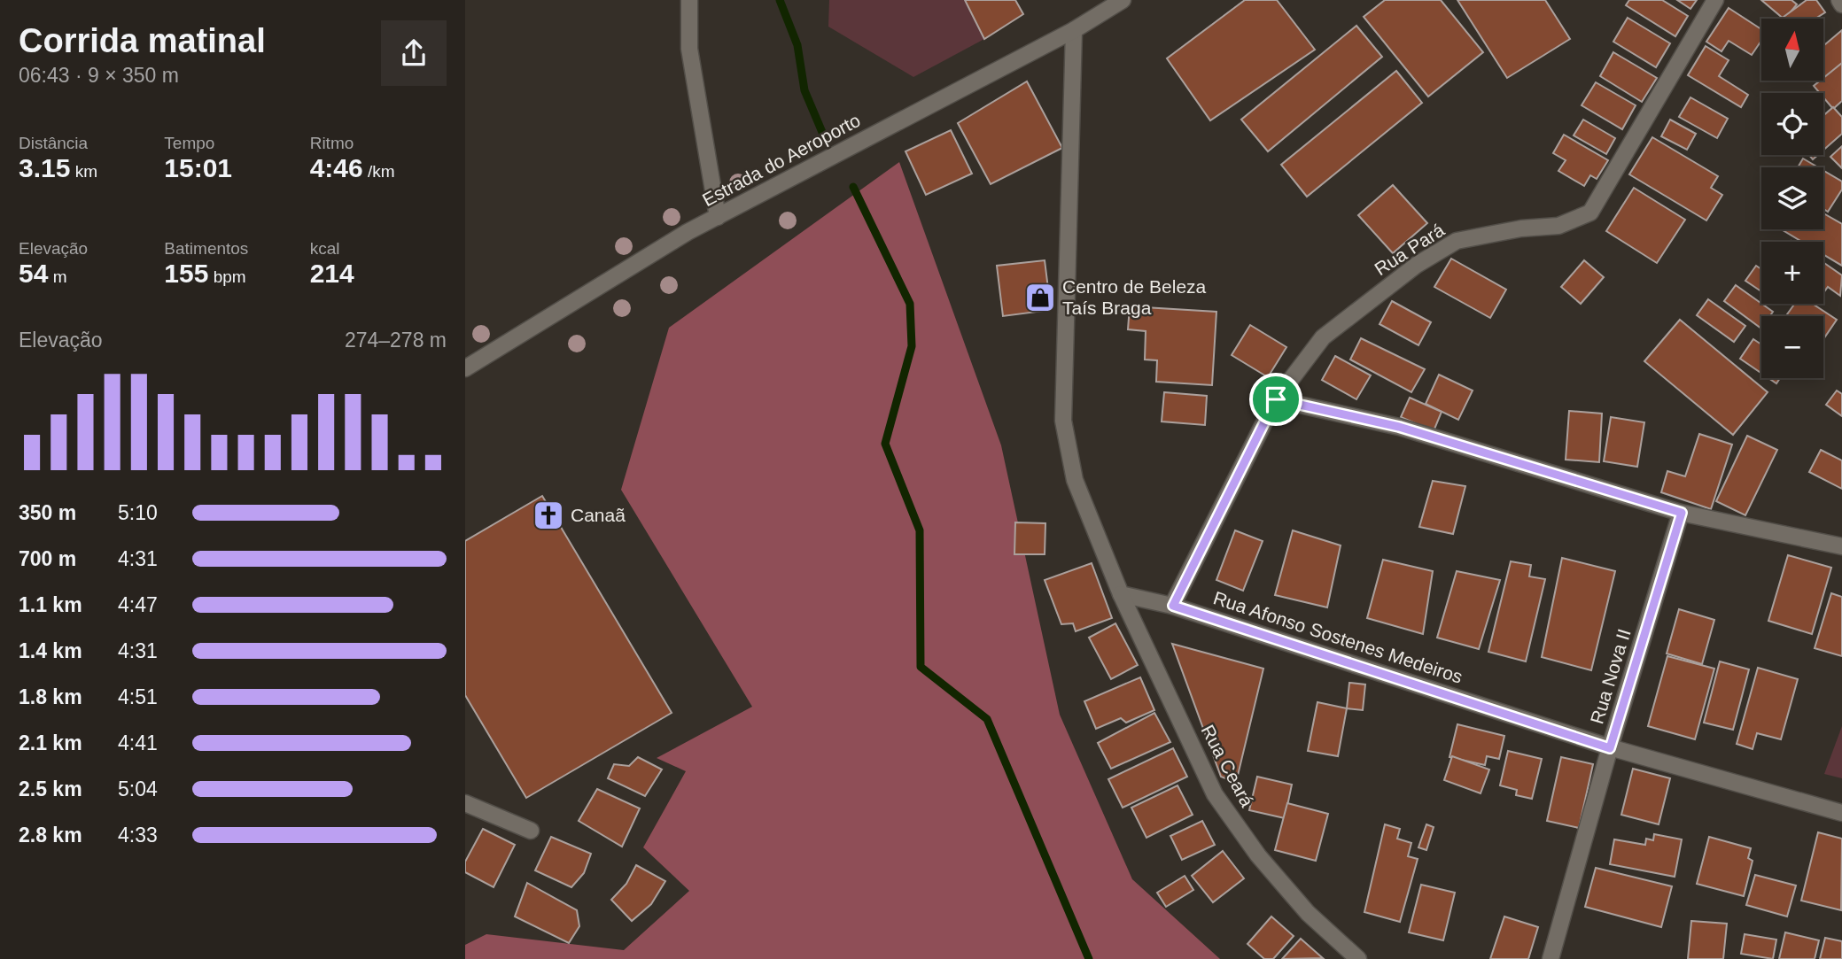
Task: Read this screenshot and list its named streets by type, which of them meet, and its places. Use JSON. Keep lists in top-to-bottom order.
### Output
{
  "streets": {
    "street": [
      "Estrada do Aeroporto",
      "Rua Pará",
      "Rua Afonso Sostenes Medeiros",
      "Rua Nova II",
      "Rua Ceará"
    ]
  },
  "crossings": [
    ["Rua Pará", "Rua Afonso Sostenes Medeiros"],
    ["Rua Afonso Sostenes Medeiros", "Rua Nova II"],
    ["Rua Afonso Sostenes Medeiros", "Rua Ceará"]
  ],
  "places": {
    "shop": ["Centro de Beleza Taís Braga"],
    "church": ["Canaã"]
  },
  "north": "top",
  "page": {
    "heading": ["Corrida matinal", "06:43 · 9 × 350 m"],
    "map_buttons": ["+", "−"],
    "stats": [
      ["Distância", "3.15 km"],
      ["Tempo", "15:01"],
      ["Ritmo", "4:46 /km"],
      ["Elevação", "54 m"],
      ["Batimentos", "155 bpm"],
      ["kcal", "214"]
    ],
    "chart": ["Elevação", "274–278 m"],
    "list": [
      {
        "name": "350 m",
        "note": "5:10"
      },
      {
        "name": "700 m",
        "note": "4:31"
      },
      {
        "name": "1.1 km",
        "note": "4:47"
      },
      {
        "name": "1.4 km",
        "note": "4:31"
      },
      {
        "name": "1.8 km",
        "note": "4:51"
      },
      {
        "name": "2.1 km",
        "note": "4:41"
      },
      {
        "name": "2.5 km",
        "note": "5:04"
      },
      {
        "name": "2.8 km",
        "note": "4:33"
      }
    ]
  }
}
